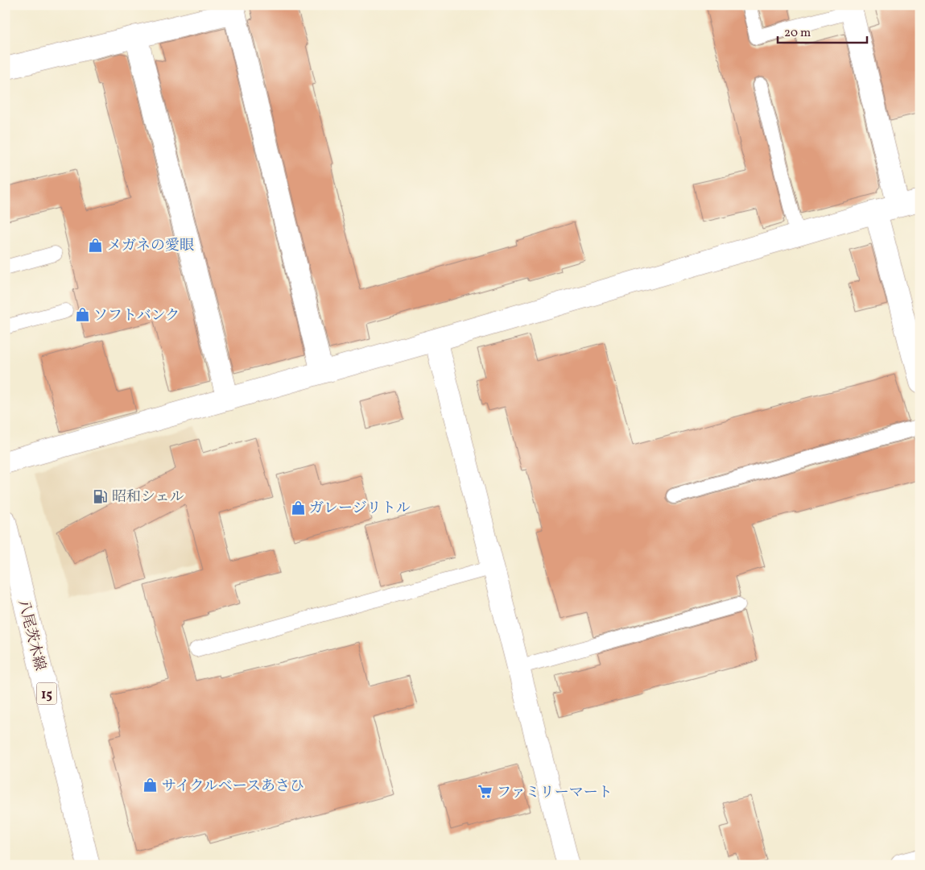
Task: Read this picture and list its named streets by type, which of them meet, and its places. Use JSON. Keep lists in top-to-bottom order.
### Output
{
  "streets": {
    "street": ["八尾茨木線", "15"]
  },
  "places": {
    "shop": [
      "メガネの愛眼",
      "ソフトバンク",
      "ガレージリトル",
      "サイクルベースあさひ"
    ],
    "fuel station": ["昭和シェル"],
    "supermarket": ["ファミリーマート"]
  },
  "scale_bar": "20 m"
}
